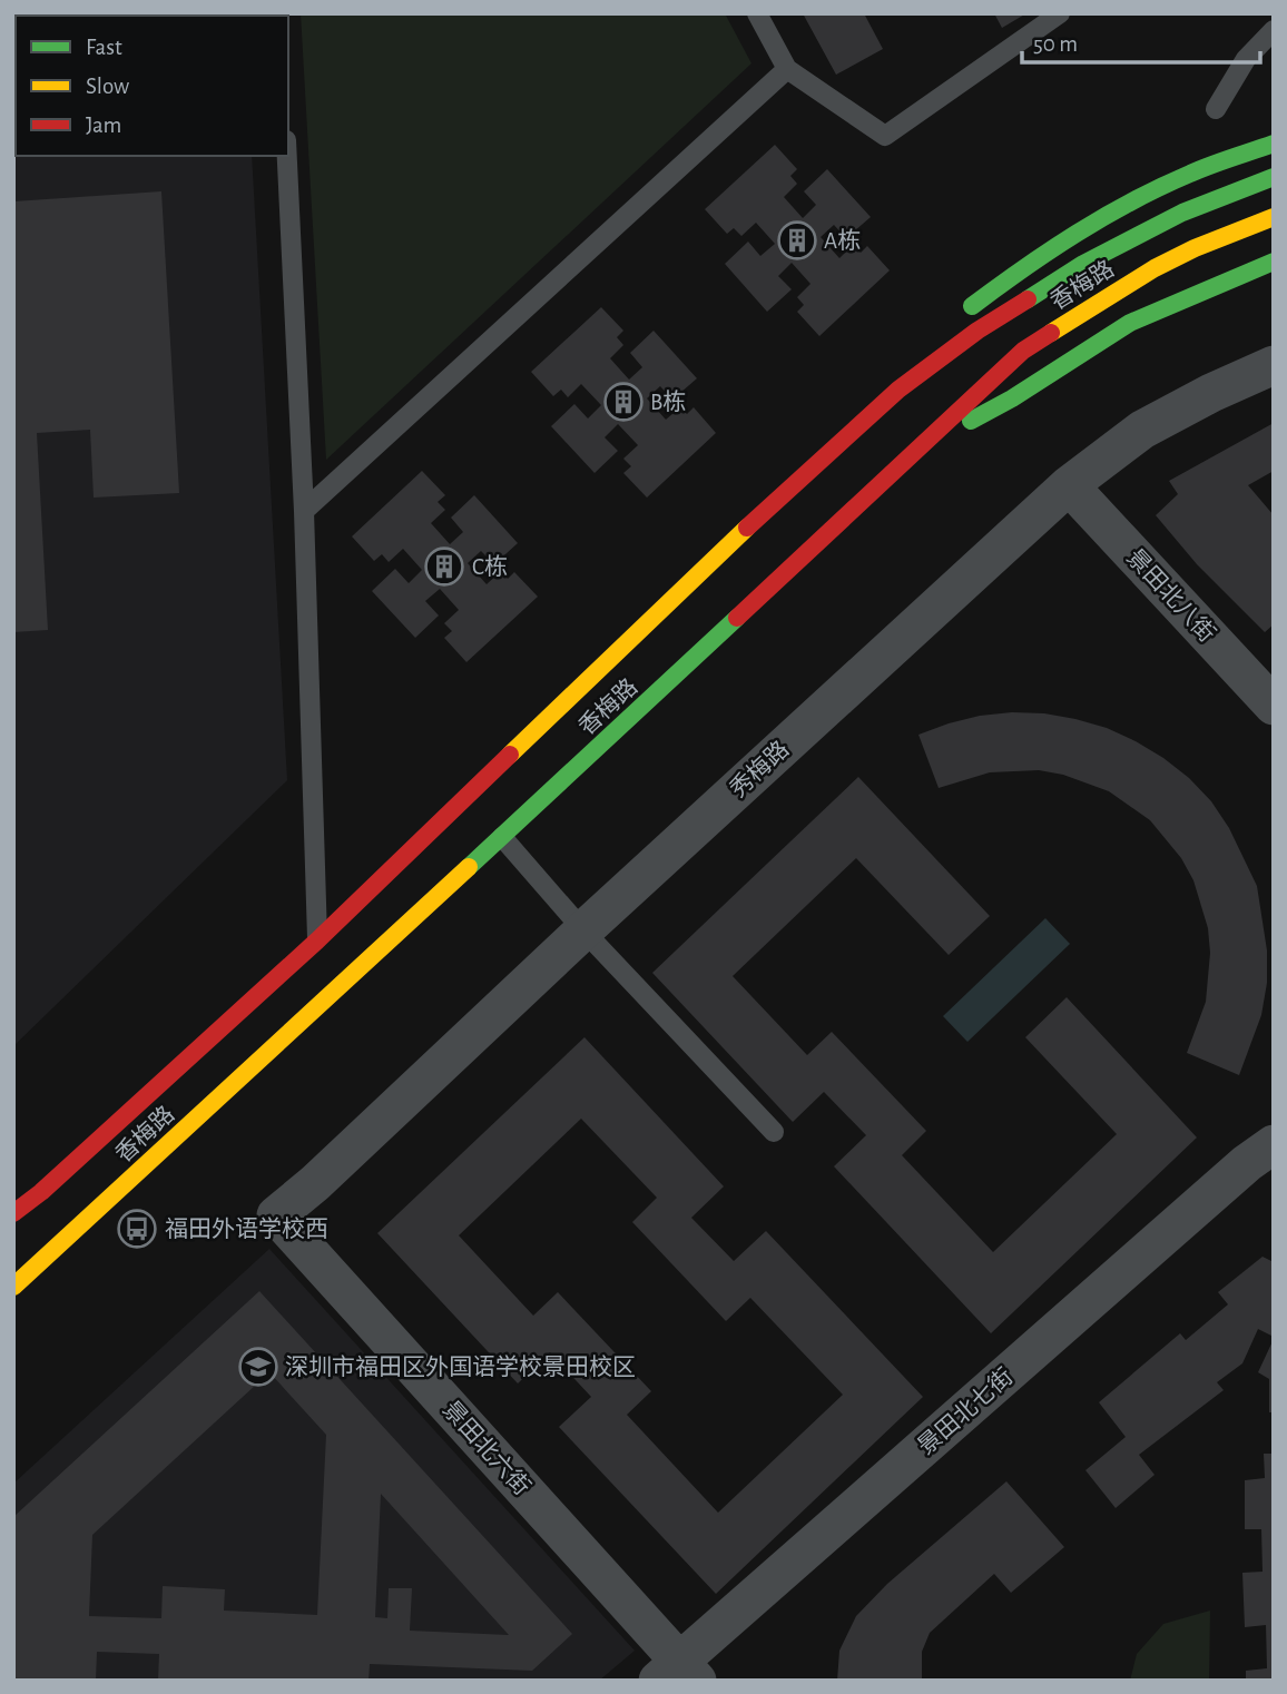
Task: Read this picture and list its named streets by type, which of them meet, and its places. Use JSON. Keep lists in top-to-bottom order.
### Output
{
  "streets": {
    "main road": ["香梅路"],
    "street": [
      "景田北八街",
      "秀梅路",
      "景田北七街",
      "景田北六街"
    ]
  },
  "crossings": [
    ["景田北八街", "秀梅路"],
    ["秀梅路", "景田北六街"],
    ["景田北七街", "景田北六街"]
  ],
  "places": {
    "building": ["A栋", "B栋", "C栋"],
    "bus stop": ["福田外语学校西"],
    "school or university": ["深圳市福田区外国语学校景田校区"]
  },
  "legend": ["Fast", "Slow", "Jam"],
  "scale_bar": "50 m"
}
